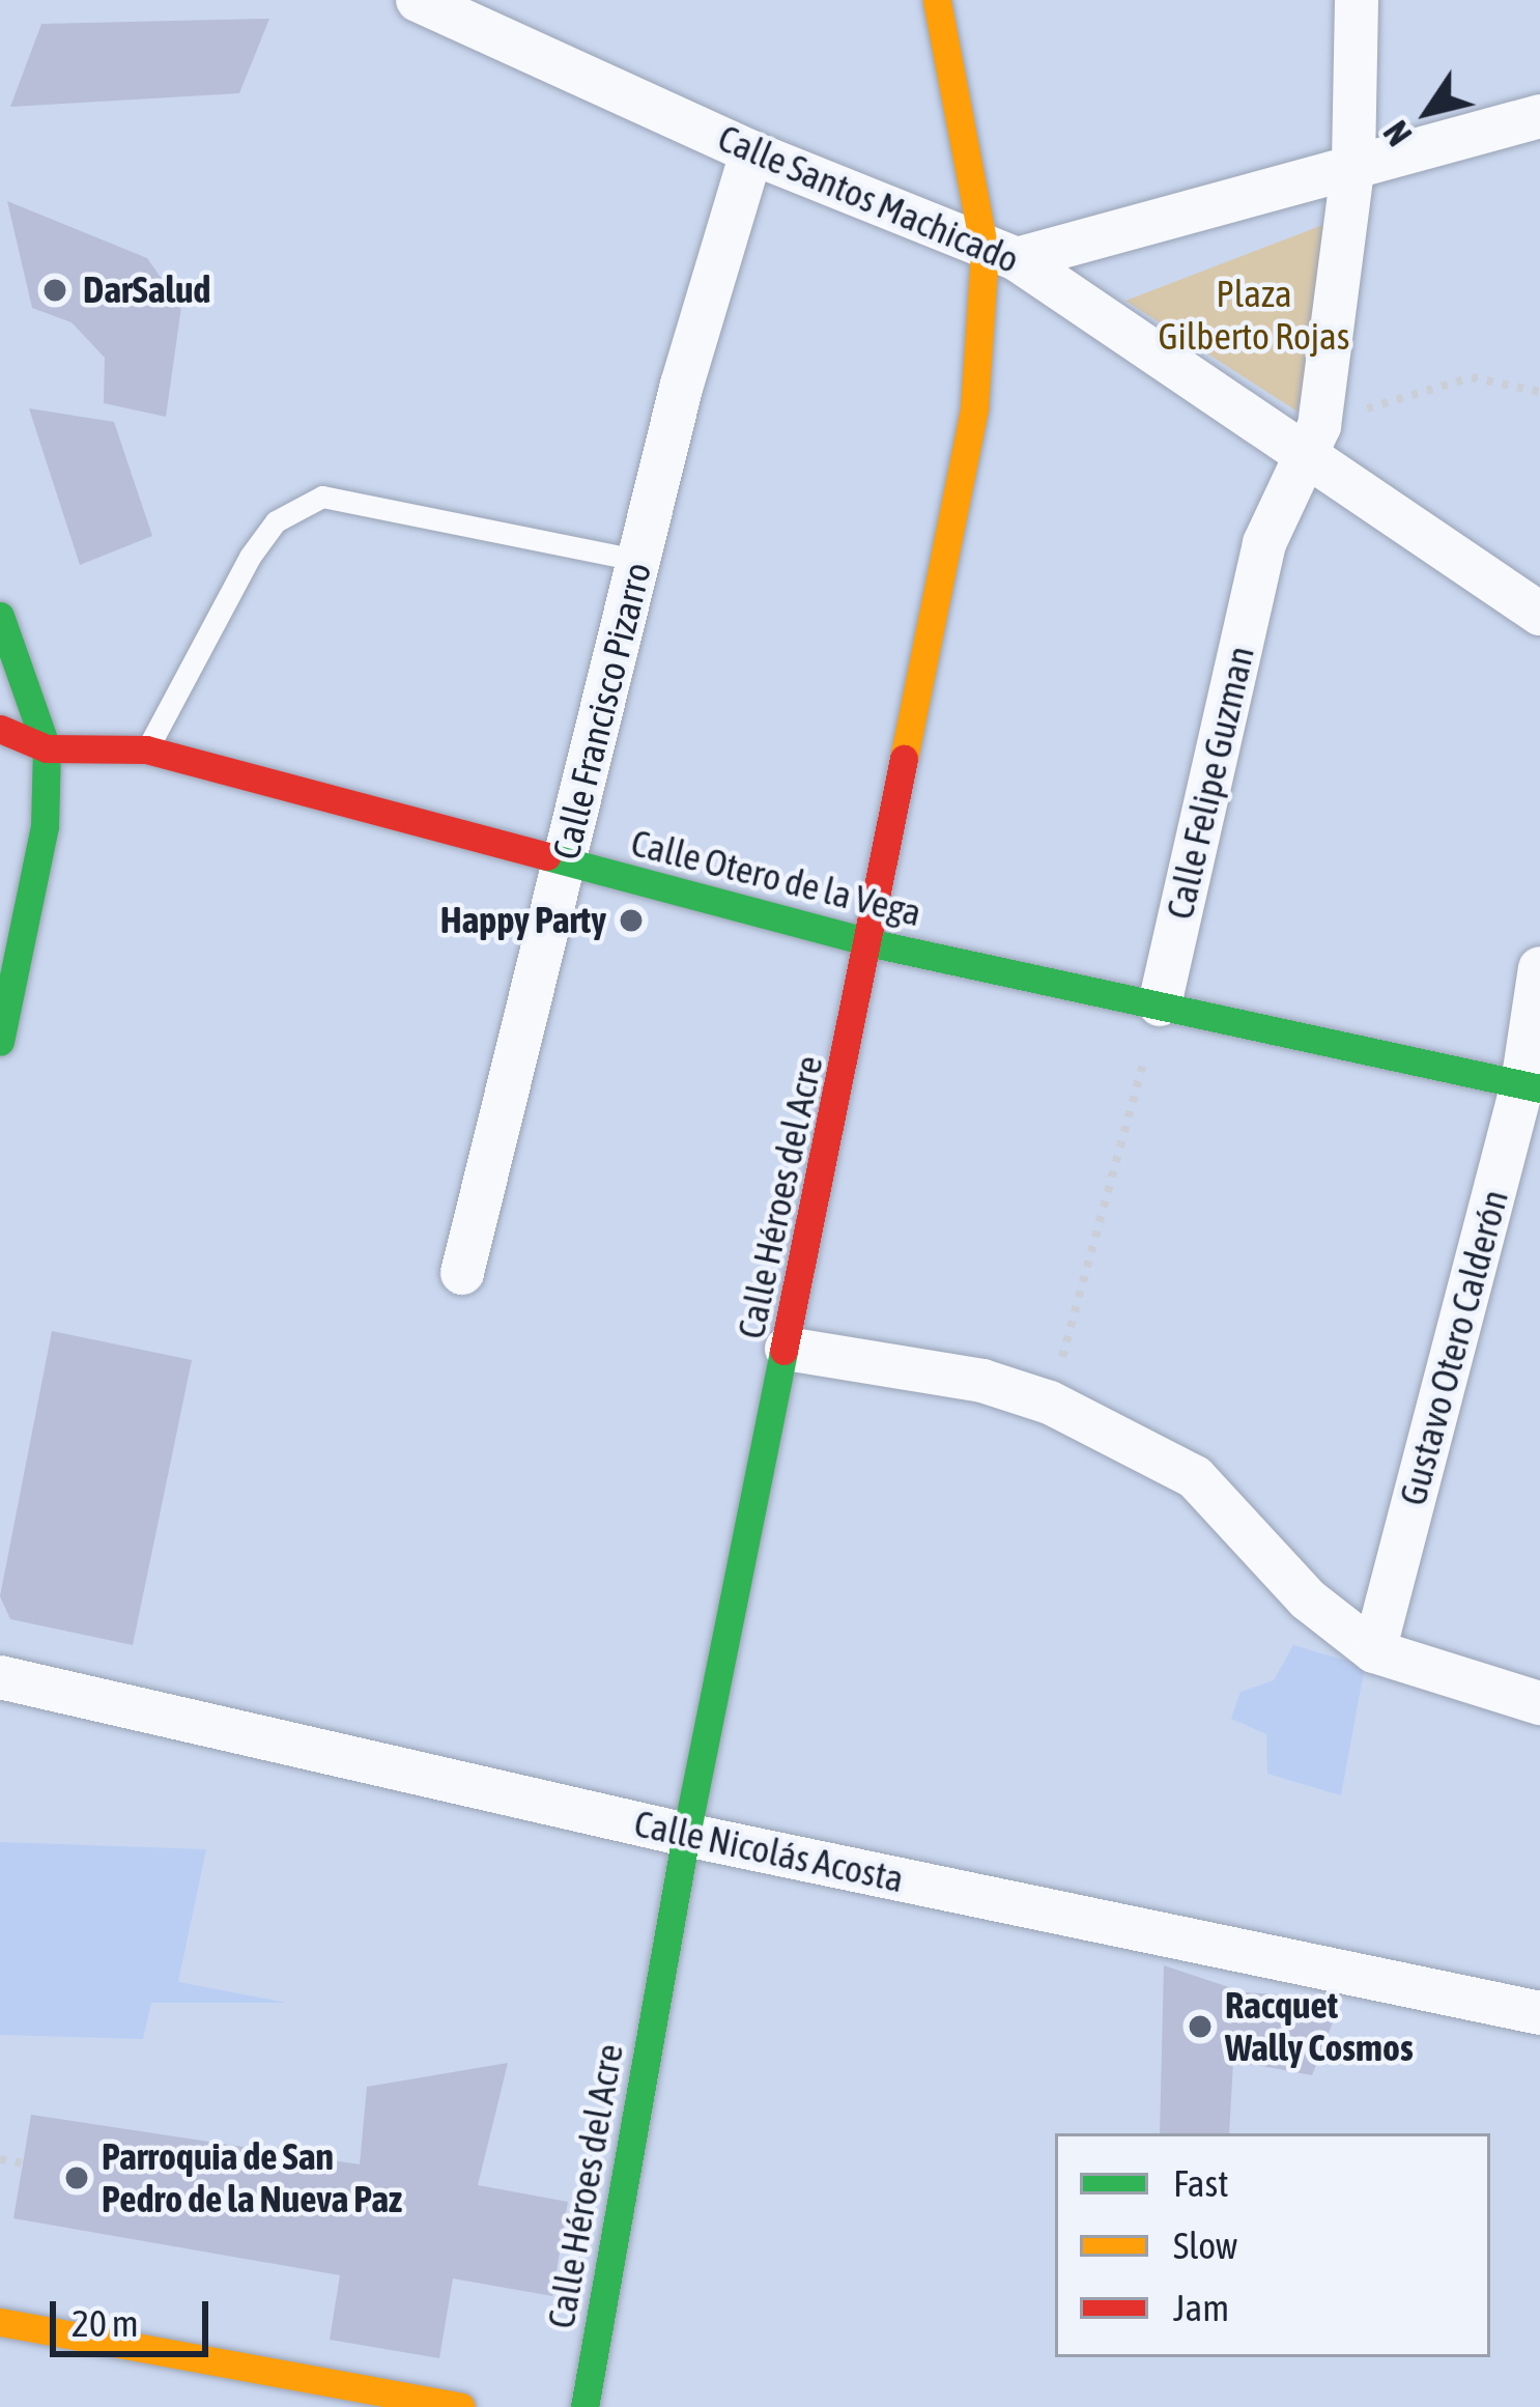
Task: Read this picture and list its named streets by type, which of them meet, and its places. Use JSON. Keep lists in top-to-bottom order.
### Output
{
  "streets": {
    "main road": ["Calle Otero de la Vega", "Calle Héroes del Acre"],
    "street": [
      "Calle Santos Machicado",
      "Calle Francisco Pizarro",
      "Calle Felipe Guzman",
      "Gustavo Otero Calderón",
      "Calle Nicolás Acosta"
    ]
  },
  "crossings": [
    ["Calle Santos Machicado", "Calle Francisco Pizarro"],
    ["Calle Santos Machicado", "Calle Felipe Guzman"],
    ["Calle Santos Machicado", "Calle Héroes del Acre"],
    ["Calle Francisco Pizarro", "Calle Otero de la Vega"],
    ["Calle Felipe Guzman", "Calle Otero de la Vega"],
    ["Calle Otero de la Vega", "Calle Héroes del Acre"],
    ["Calle Otero de la Vega", "Gustavo Otero Calderón"],
    ["Calle Héroes del Acre", "Calle Nicolás Acosta"]
  ],
  "parks": ["Plaza Gilberto Rojas"],
  "places": [
    "DarSalud",
    "Happy Party",
    "Racquet Wally Cosmos",
    "Parroquia de San Pedro de la Nueva Paz"
  ],
  "legend": ["Fast", "Slow", "Jam"],
  "scale_bar": "20 m",
  "north": "bottom left"
}
